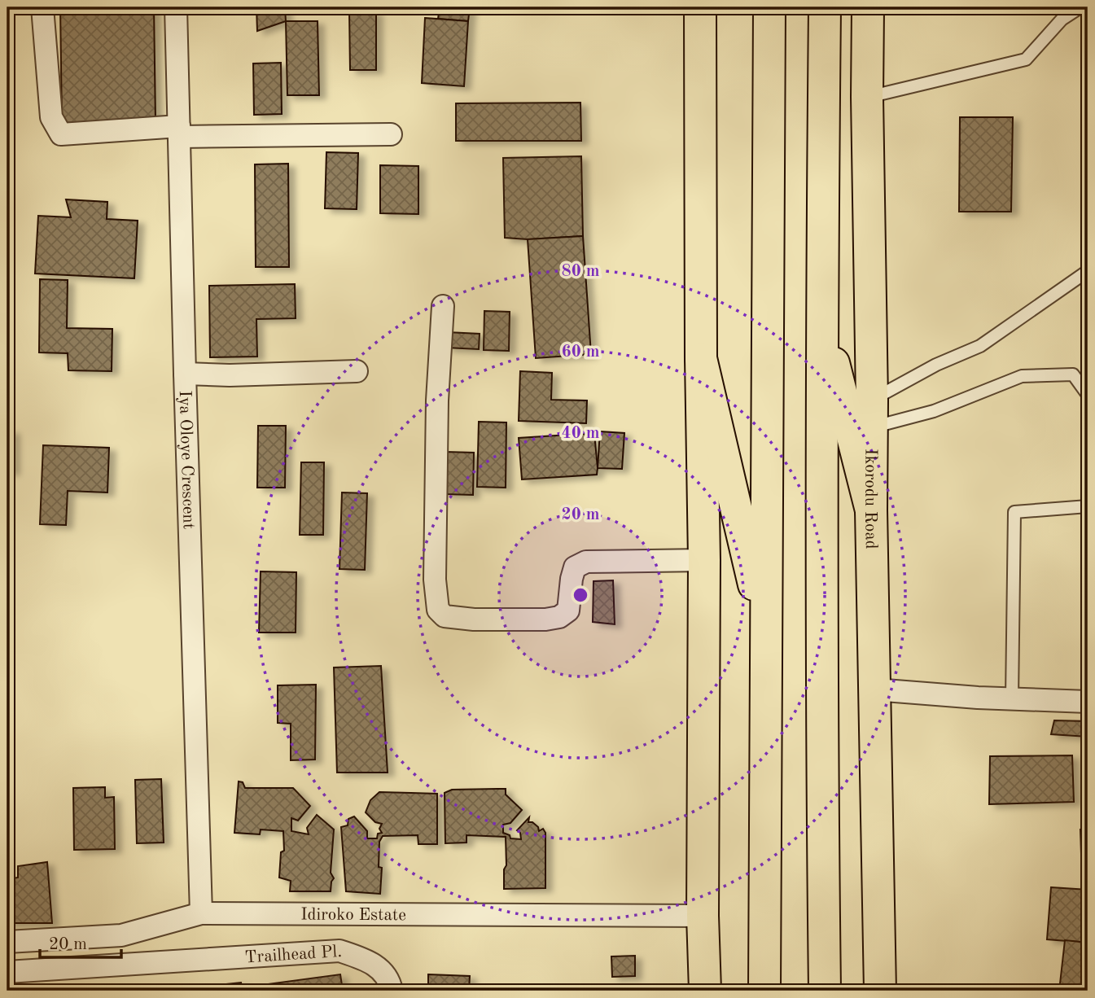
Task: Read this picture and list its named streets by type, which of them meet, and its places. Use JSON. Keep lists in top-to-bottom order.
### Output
{
  "streets": {
    "main road": ["Ikorodu Road"],
    "street": ["Iya Oloye Crescent", "Idiroko Estate", "Trailhead Pl."]
  },
  "crossings": [
    ["Iya Oloye Crescent", "Idiroko Estate"]
  ],
  "scale_bar": "20 m",
  "rings": [
    "80 m",
    "60 m",
    "40 m",
    "20 m"
  ]
}
